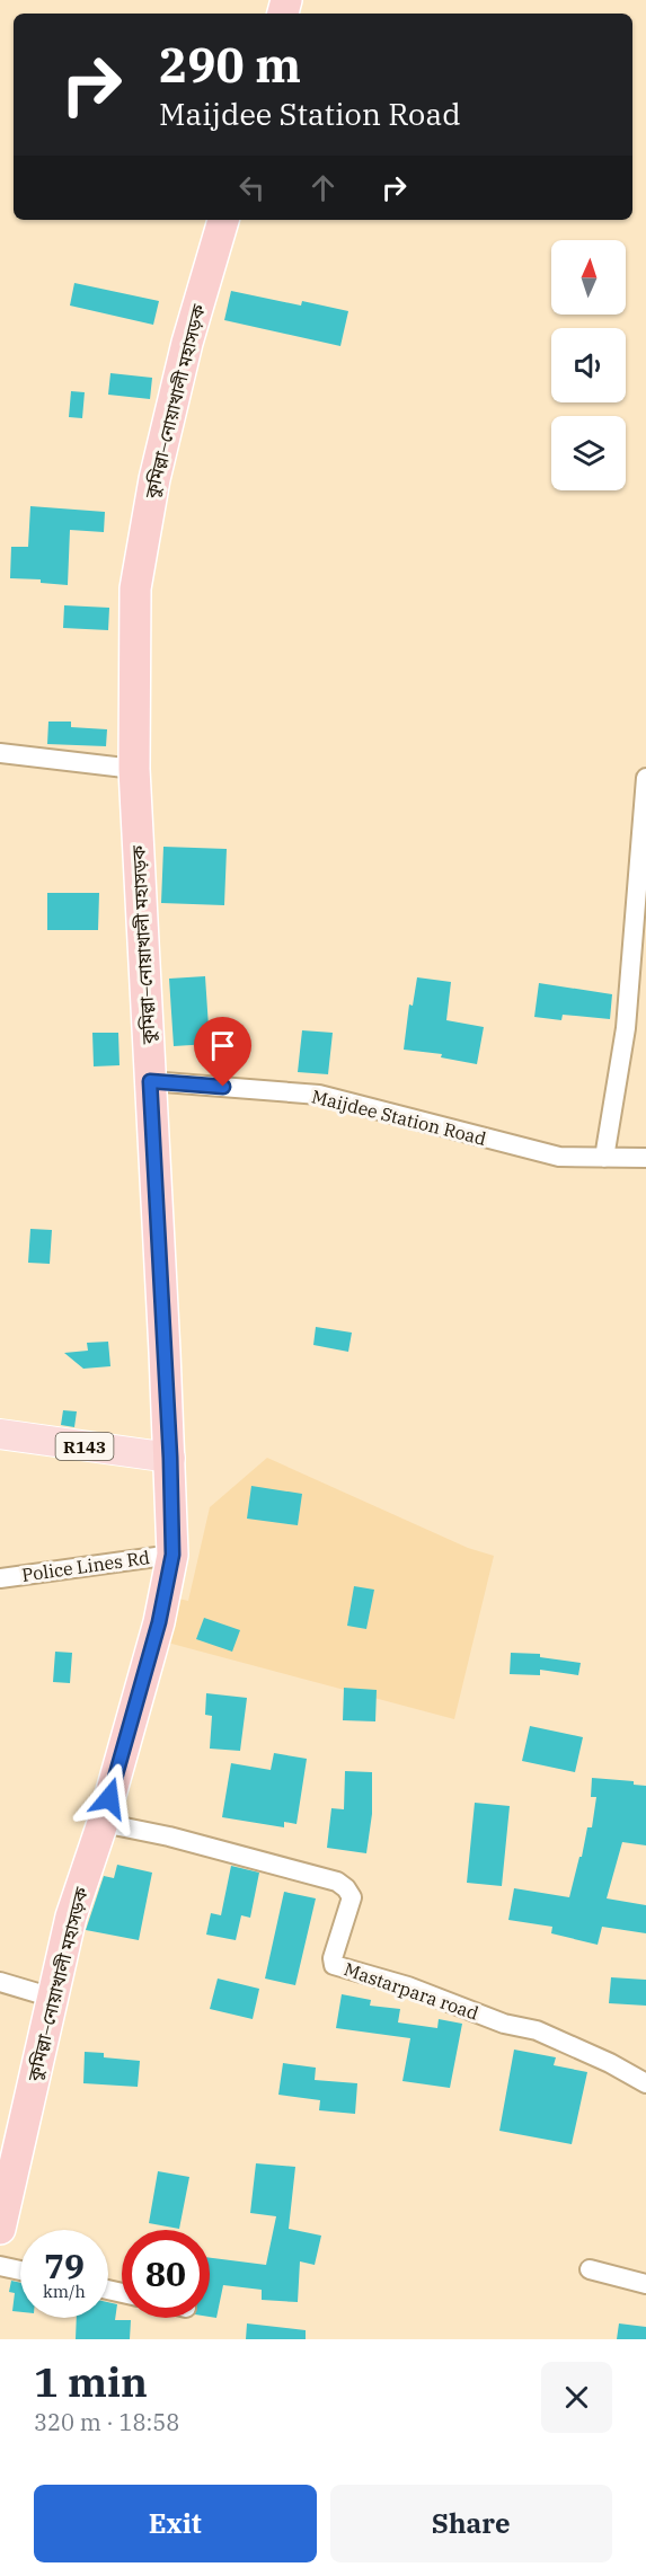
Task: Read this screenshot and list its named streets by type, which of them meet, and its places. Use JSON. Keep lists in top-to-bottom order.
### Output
{
  "streets": {
    "highway": ["কুমিল্লা–নোয়াখালী মহাসড়ক"],
    "main road": ["R143"],
    "street": ["Maijdee Station Road", "Police Lines Rd", "Mastarpara road"]
  },
  "crossings": [
    ["কুমিল্লা–নোয়াখালী মহাসড়ক", "Maijdee Station Road"],
    ["কুমিল্লা–নোয়াখালী মহাসড়ক", "R143"],
    ["কুমিল্লা–নোয়াখালী মহাসড়ক", "Police Lines Rd"],
    ["কুমিল্লা–নোয়াখালী মহাসড়ক", "Mastarpara road"]
  ],
  "north": "top",
  "page": {
    "turn": ["290 m", "Maijdee Station Road"],
    "speed": "79 km/h",
    "limit": "80",
    "heading": ["1 min", "320 m · 18:58"],
    "buttons": ["Exit", "Share"]
  }
}
